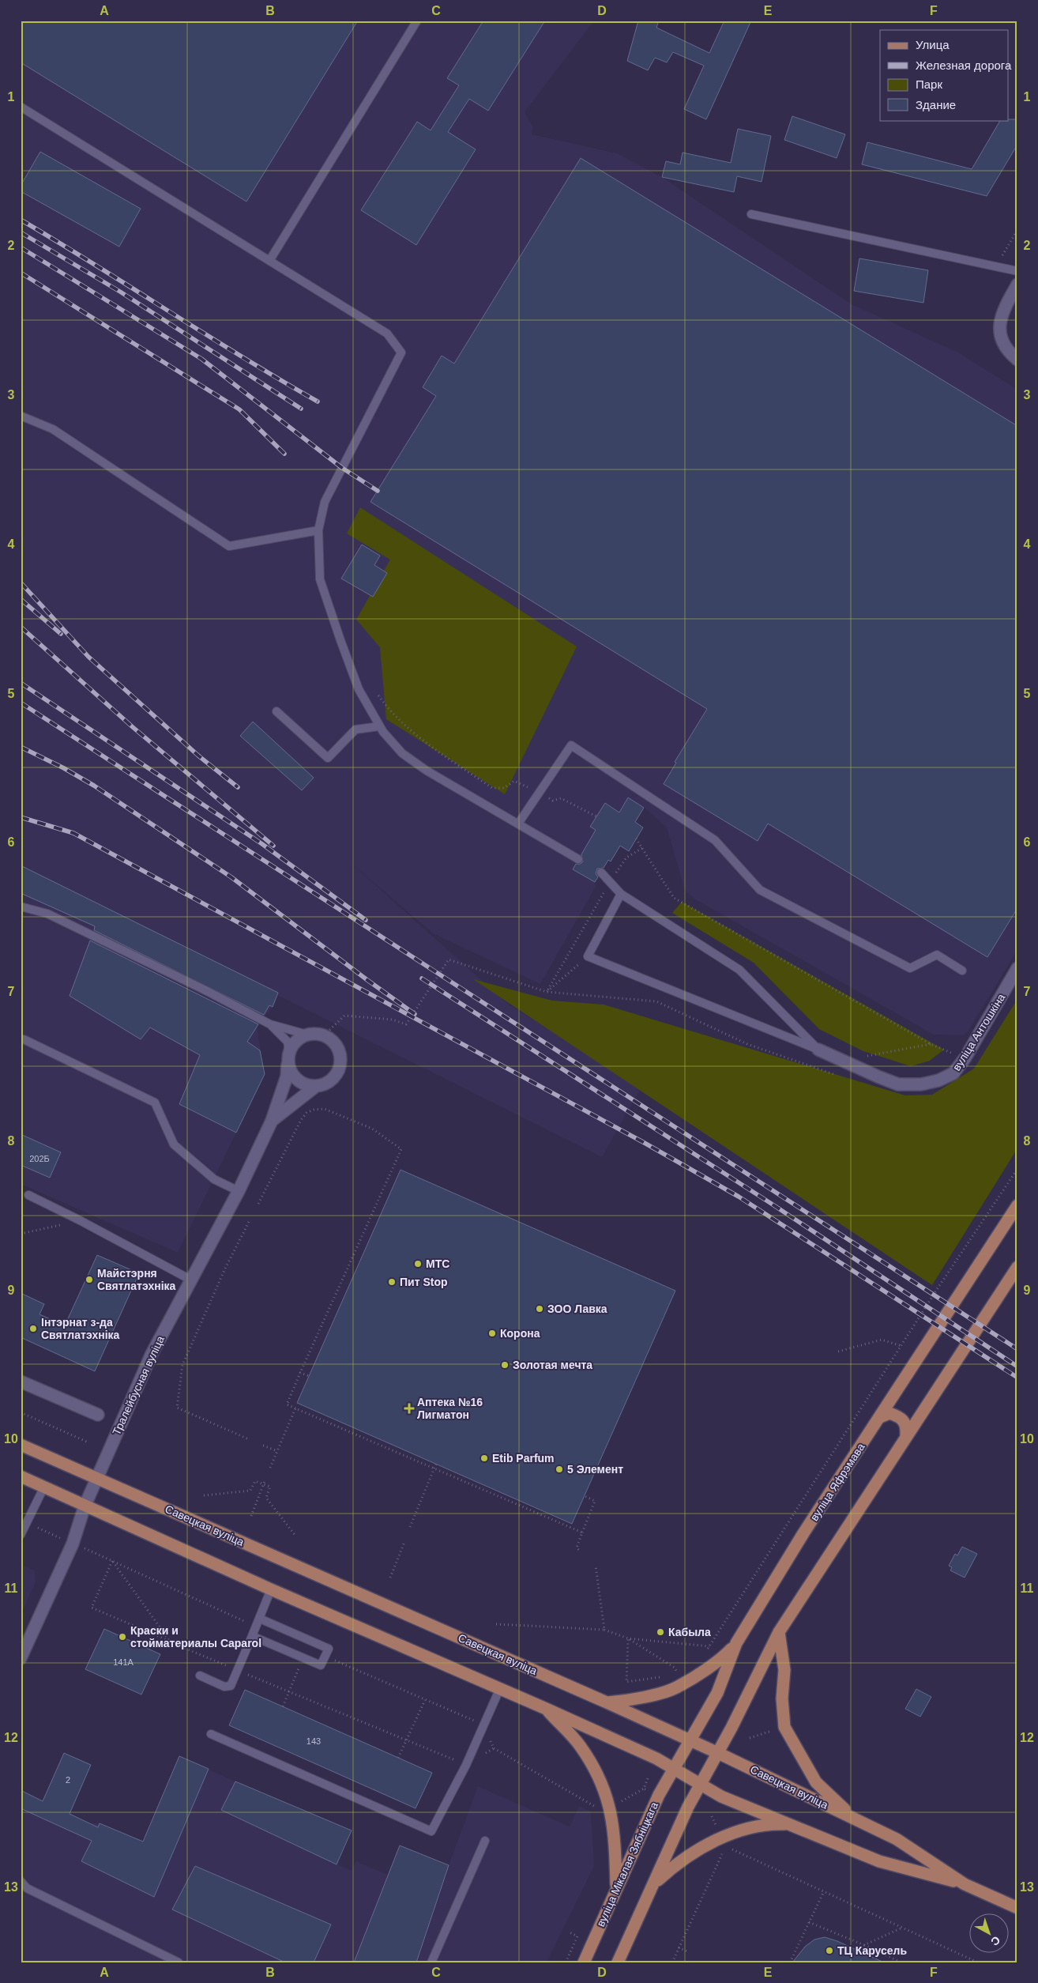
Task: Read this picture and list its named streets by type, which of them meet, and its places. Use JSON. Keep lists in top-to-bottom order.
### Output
{
  "streets": {
    "main road": ["вуліца Яфрэмава", "Савецкая вуліца", "вуліца Мікалая Зябніцкага"],
    "street": ["вуліца Антошкіна", "Тралейбусная вуліца"]
  },
  "crossings": [
    ["Тралейбусная вуліца", "Савецкая вуліца"],
    ["вуліца Яфрэмава", "Савецкая вуліца"],
    ["вуліца Яфрэмава", "вуліца Мікалая Зябніцкага"],
    ["Савецкая вуліца", "вуліца Мікалая Зябніцкага"]
  ],
  "places": {
    "other": [
      "МТС",
      "Майстэрня Святлатэхніка",
      "Пит Stop",
      "ЗОО Лавка",
      "Інтэрнат з-да Святлатэхніка",
      "Корона",
      "Золотая мечта",
      "Etib Parfum",
      "5 Элемент",
      "Кабыла",
      "Краски и стойматериалы Сaparol",
      "ТЦ Карусель"
    ],
    "health": ["Аптека №16 Лигматон"]
  },
  "house_numbers": [
    "202Б",
    "141А",
    "143",
    "2"
  ],
  "legend": [
    "Улица",
    "Железная дорога",
    "Парк",
    "Здание"
  ],
  "north": "bottom right",
  "grid": {
    "columns": [
      "A",
      "B",
      "C",
      "D",
      "E",
      "F"
    ],
    "rows": [
      "1",
      "2",
      "3",
      "4",
      "5",
      "6",
      "7",
      "8",
      "9",
      "10",
      "11",
      "12",
      "13"
    ]
  }
}
